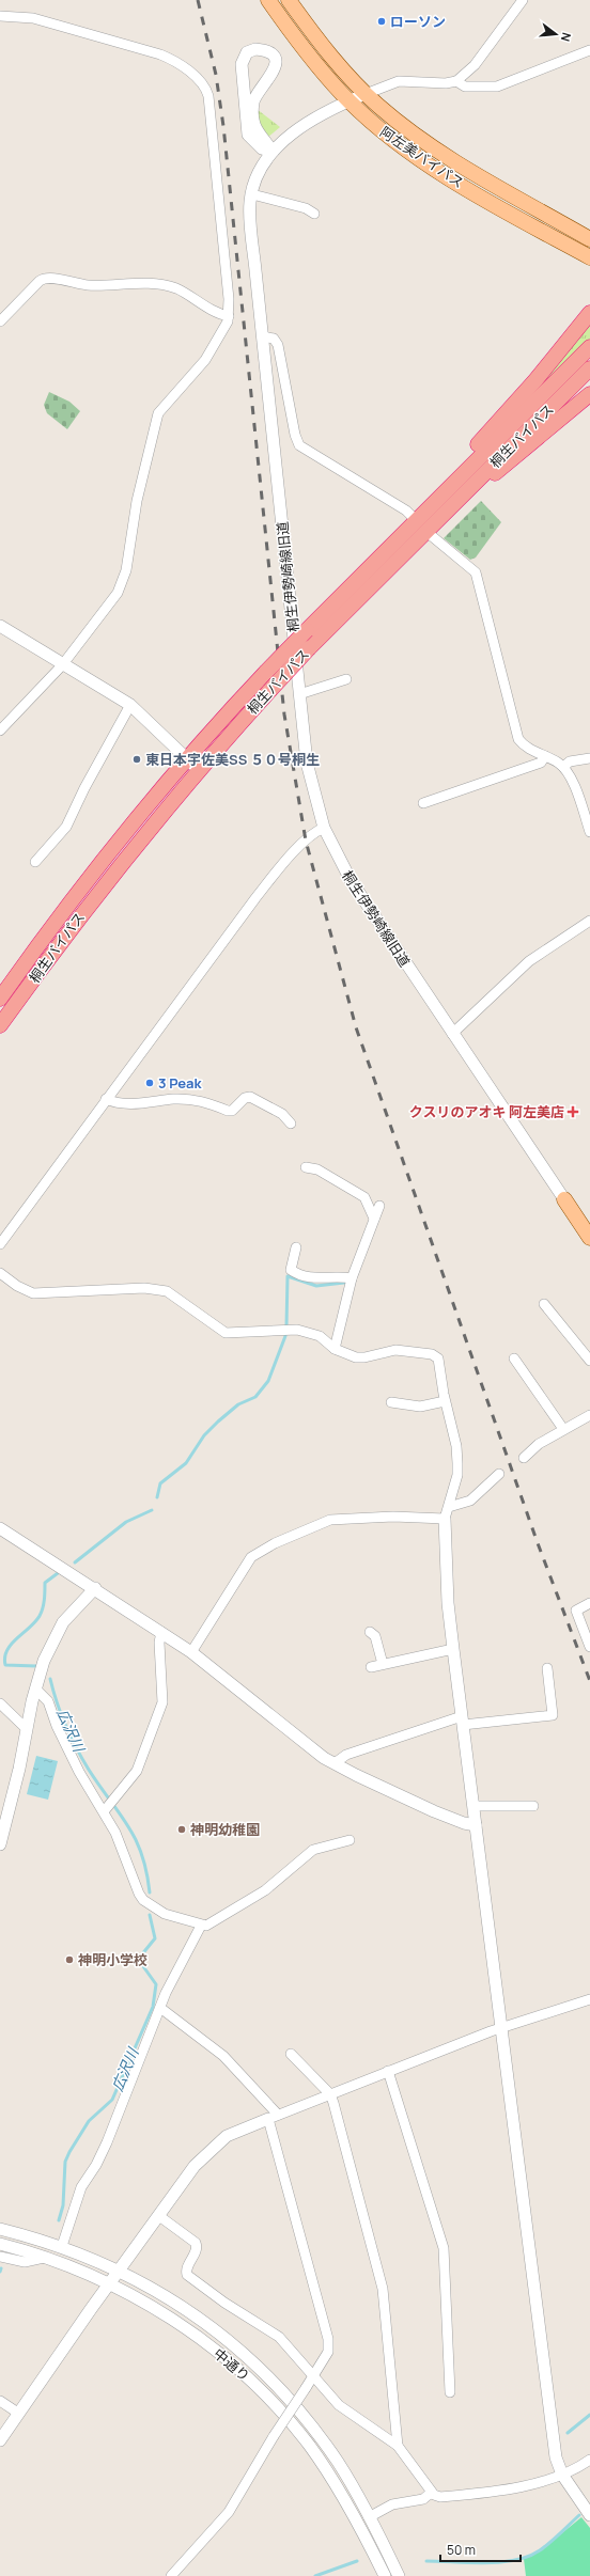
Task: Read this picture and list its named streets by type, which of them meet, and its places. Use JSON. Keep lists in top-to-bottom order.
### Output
{
  "streets": {
    "highway": ["桐生バイパス"],
    "main road": ["阿左美バイパス"],
    "street": ["桐生伊勢崎線旧道", "中通り"]
  },
  "crossings": [
    ["阿左美バイパス", "桐生伊勢崎線旧道"]
  ],
  "water": ["広沢川"],
  "places": {
    "other": [
      "ローソン",
      "東日本宇佐美SS ５０号桐生",
      "3 Peak",
      "神明幼稚園",
      "神明小学校"
    ],
    "health": ["クスリのアオキ 阿左美店"]
  },
  "scale_bar": "50 m",
  "north": "right"
}
